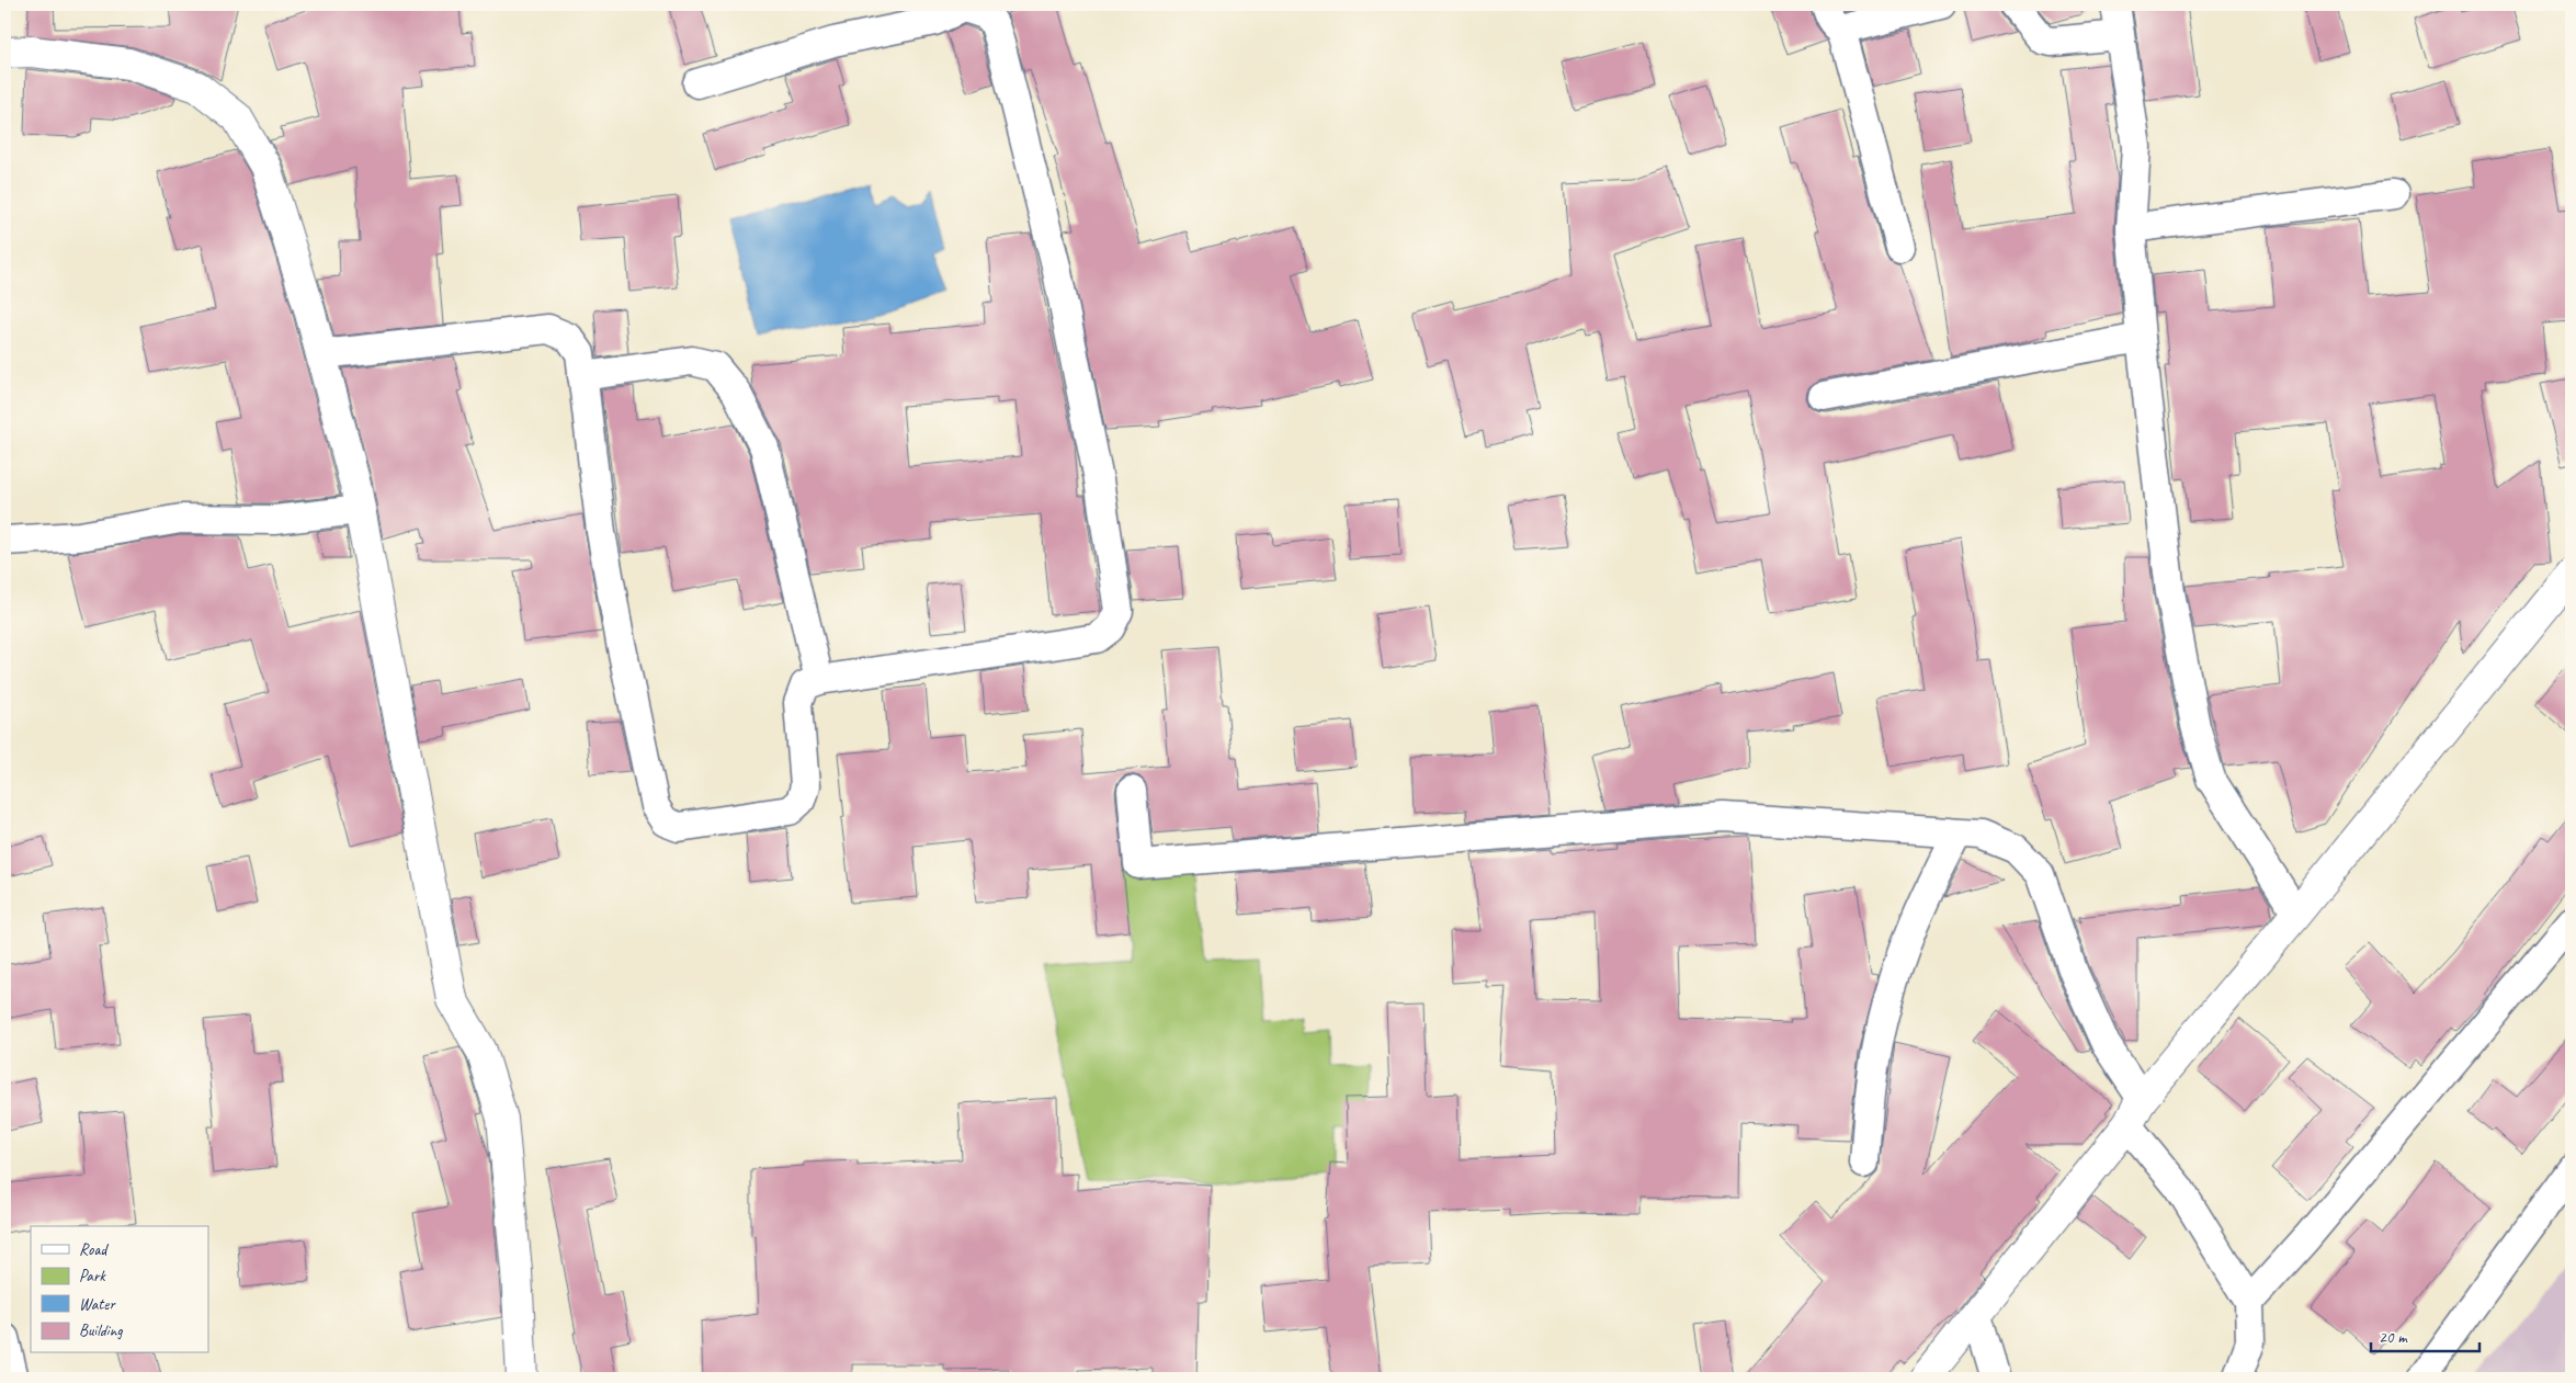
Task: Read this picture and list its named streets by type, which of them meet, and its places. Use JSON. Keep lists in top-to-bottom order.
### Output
{
  "legend": [
    "Road",
    "Park",
    "Water",
    "Building"
  ],
  "scale_bar": "20 m"
}
